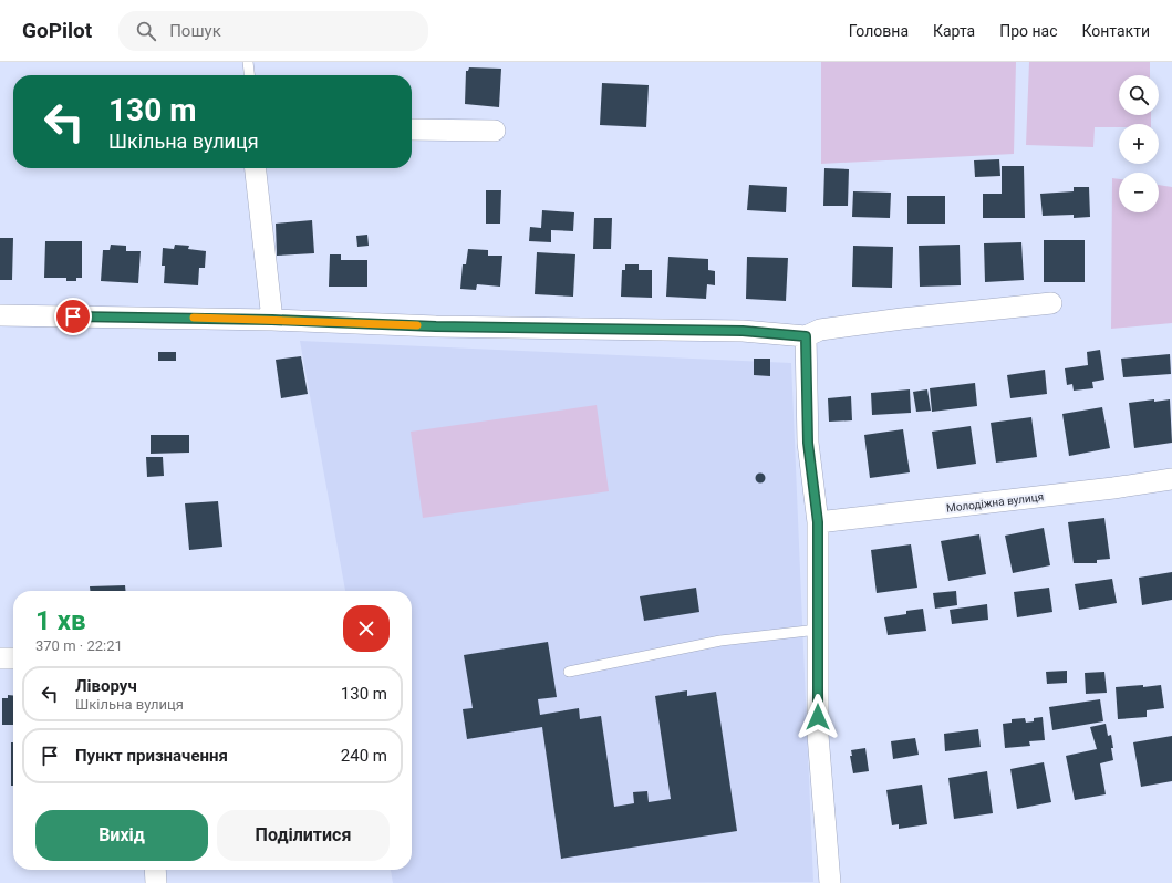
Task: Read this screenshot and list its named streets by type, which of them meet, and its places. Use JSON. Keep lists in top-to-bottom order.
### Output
{
  "streets": {
    "street": ["Молодіжна вулиця"]
  },
  "page": {
    "header": "GoPilot",
    "search": "Пошук",
    "nav": [
      "Головна",
      "Карта",
      "Про нас",
      "Контакти"
    ],
    "map_buttons": ["+", "−"],
    "turn": ["130 m", "Шкільна вулиця"],
    "heading": ["1 хв", "370 m · 22:21"],
    "list": [
      {
        "name": "Ліворуч",
        "note": "Шкільна вулиця",
        "value": "130 m"
      },
      {
        "name": "Пункт призначення",
        "value": "240 m"
      }
    ],
    "buttons": ["Вихід", "Поділитися"]
  }
}
